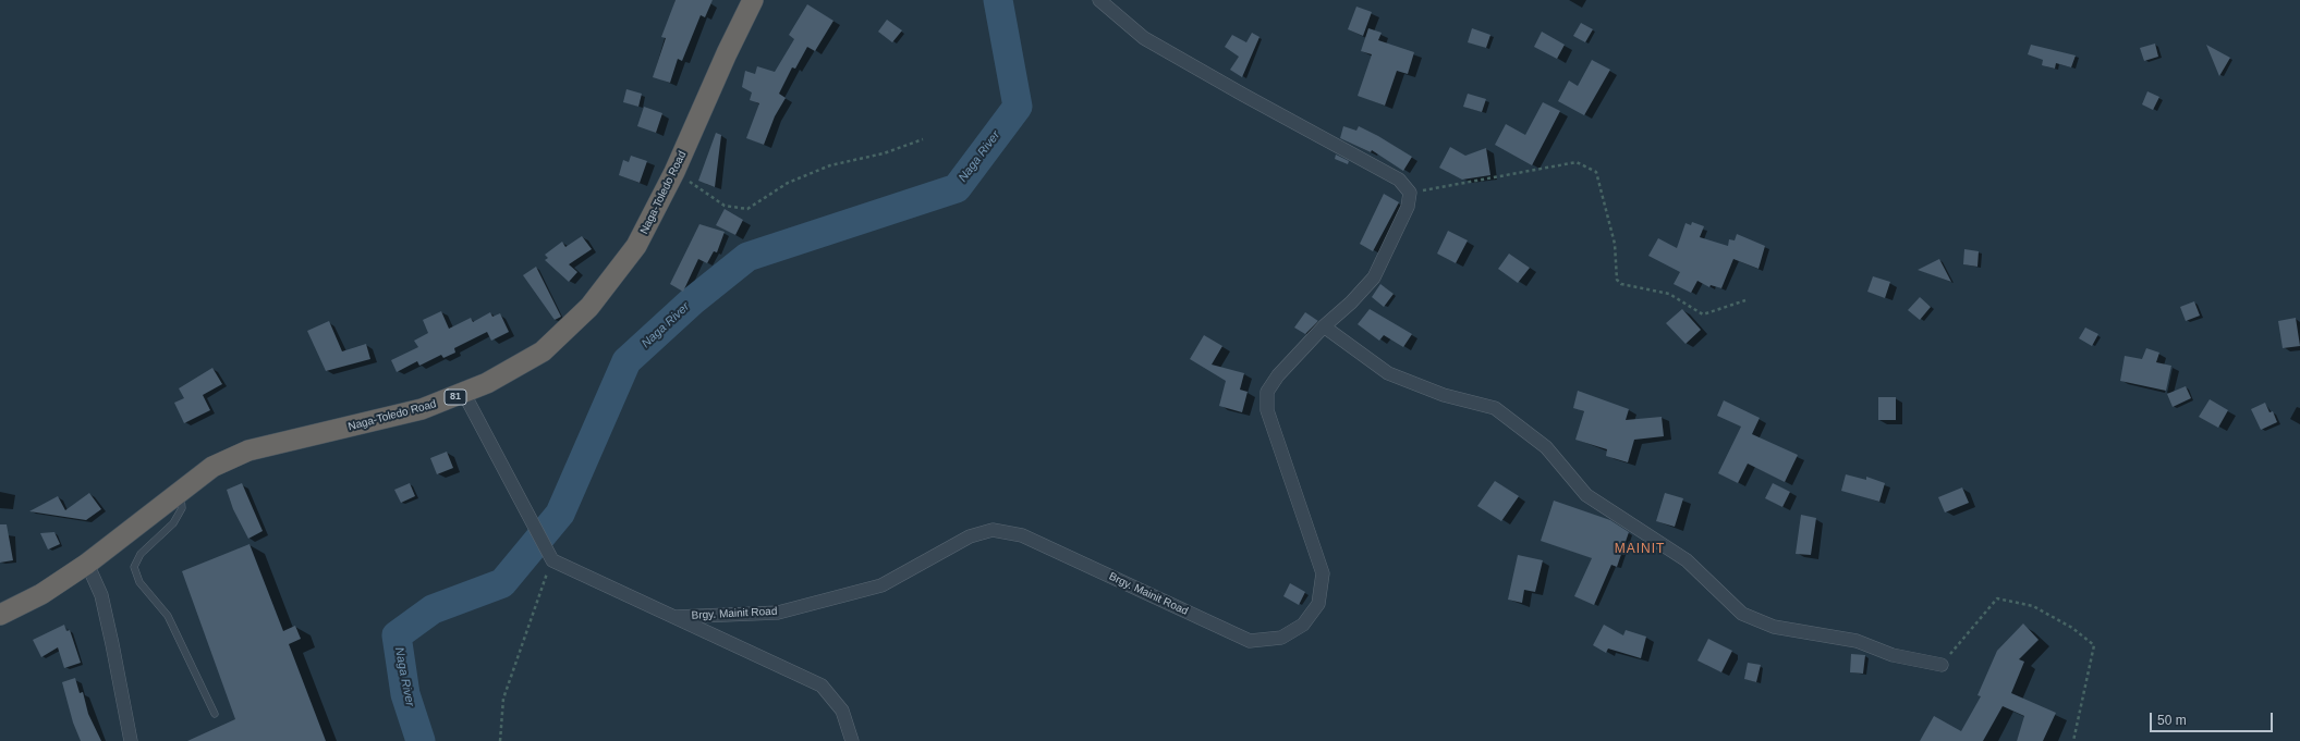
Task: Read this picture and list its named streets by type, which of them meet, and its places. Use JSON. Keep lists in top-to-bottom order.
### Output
{
  "streets": {
    "highway": ["Naga-Toledo Road", "81"],
    "street": ["Brgy. Mainit Road"]
  },
  "districts": ["MAINIT"],
  "water": ["Naga River"],
  "scale_bar": "50 m"
}
